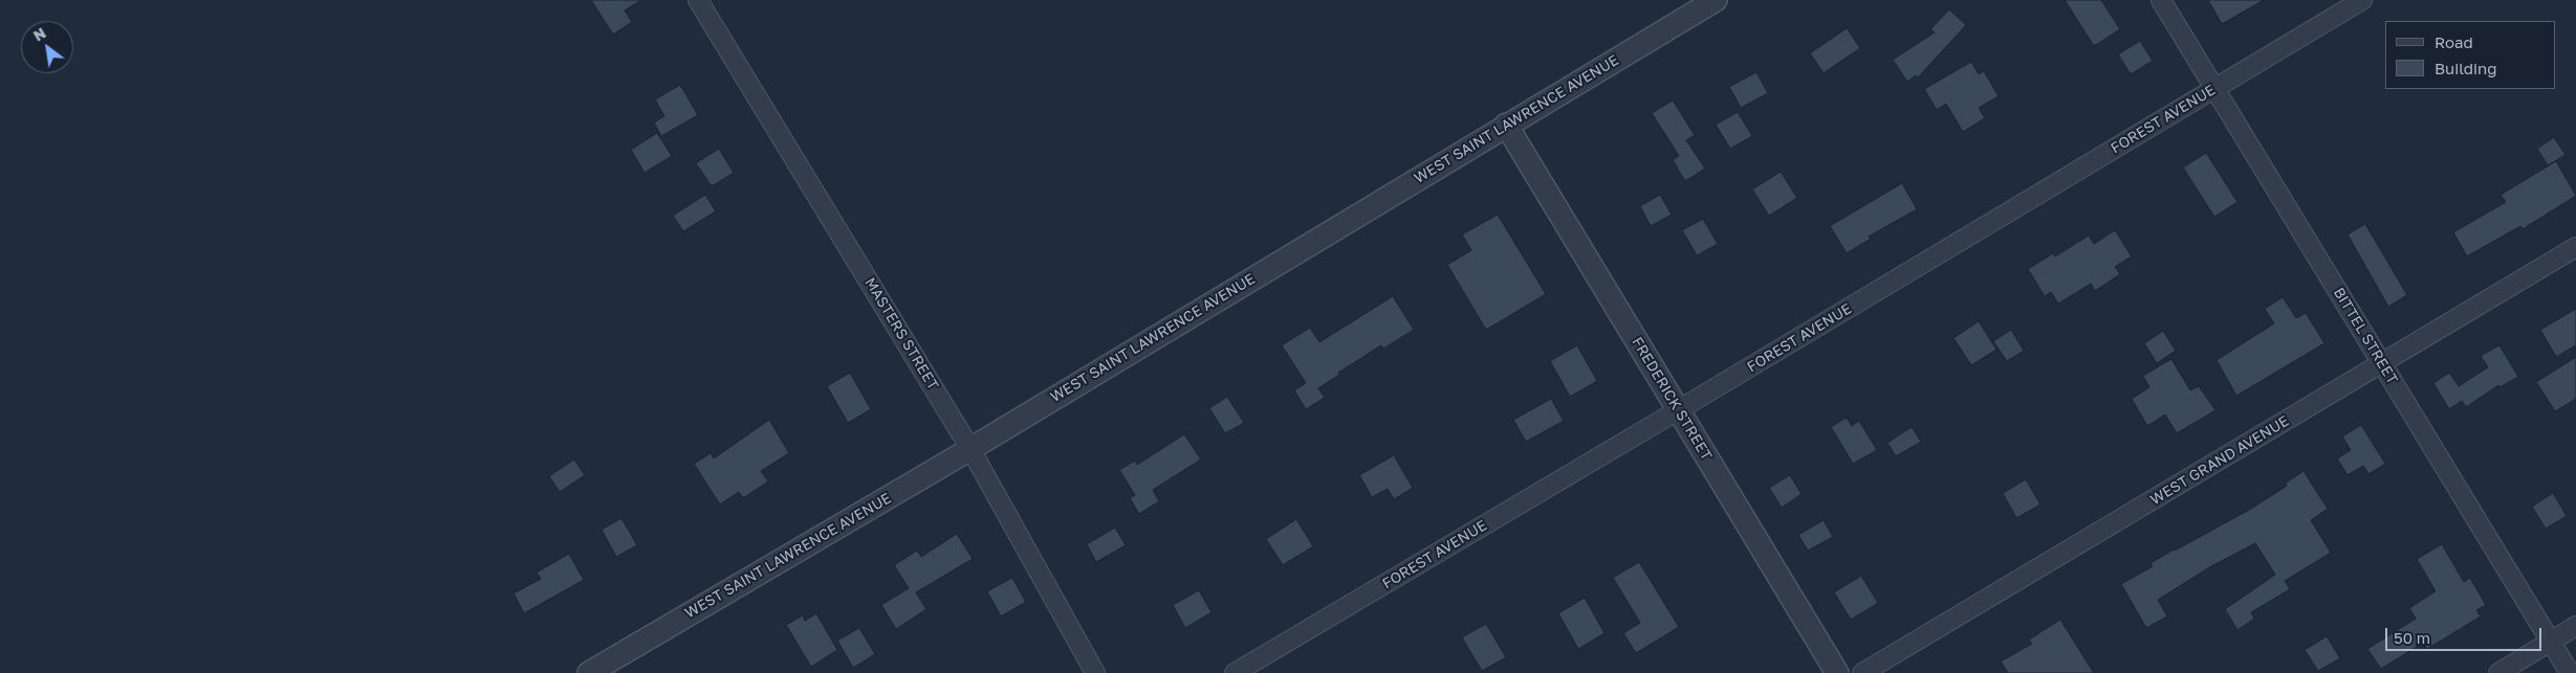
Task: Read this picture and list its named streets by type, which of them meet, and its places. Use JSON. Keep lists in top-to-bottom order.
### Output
{
  "streets": {
    "street": [
      "WEST SAINT LAWRENCE AVENUE",
      "FOREST AVENUE",
      "MASTERS STREET",
      "BITTEL STREET",
      "FREDERICK STREET",
      "WEST GRAND AVENUE"
    ]
  },
  "crossings": [
    ["WEST SAINT LAWRENCE AVENUE", "MASTERS STREET"],
    ["WEST SAINT LAWRENCE AVENUE", "FREDERICK STREET"],
    ["FOREST AVENUE", "BITTEL STREET"],
    ["FOREST AVENUE", "FREDERICK STREET"],
    ["BITTEL STREET", "WEST GRAND AVENUE"]
  ],
  "legend": ["Road", "Building"],
  "scale_bar": "50 m",
  "north": "top left"
}
